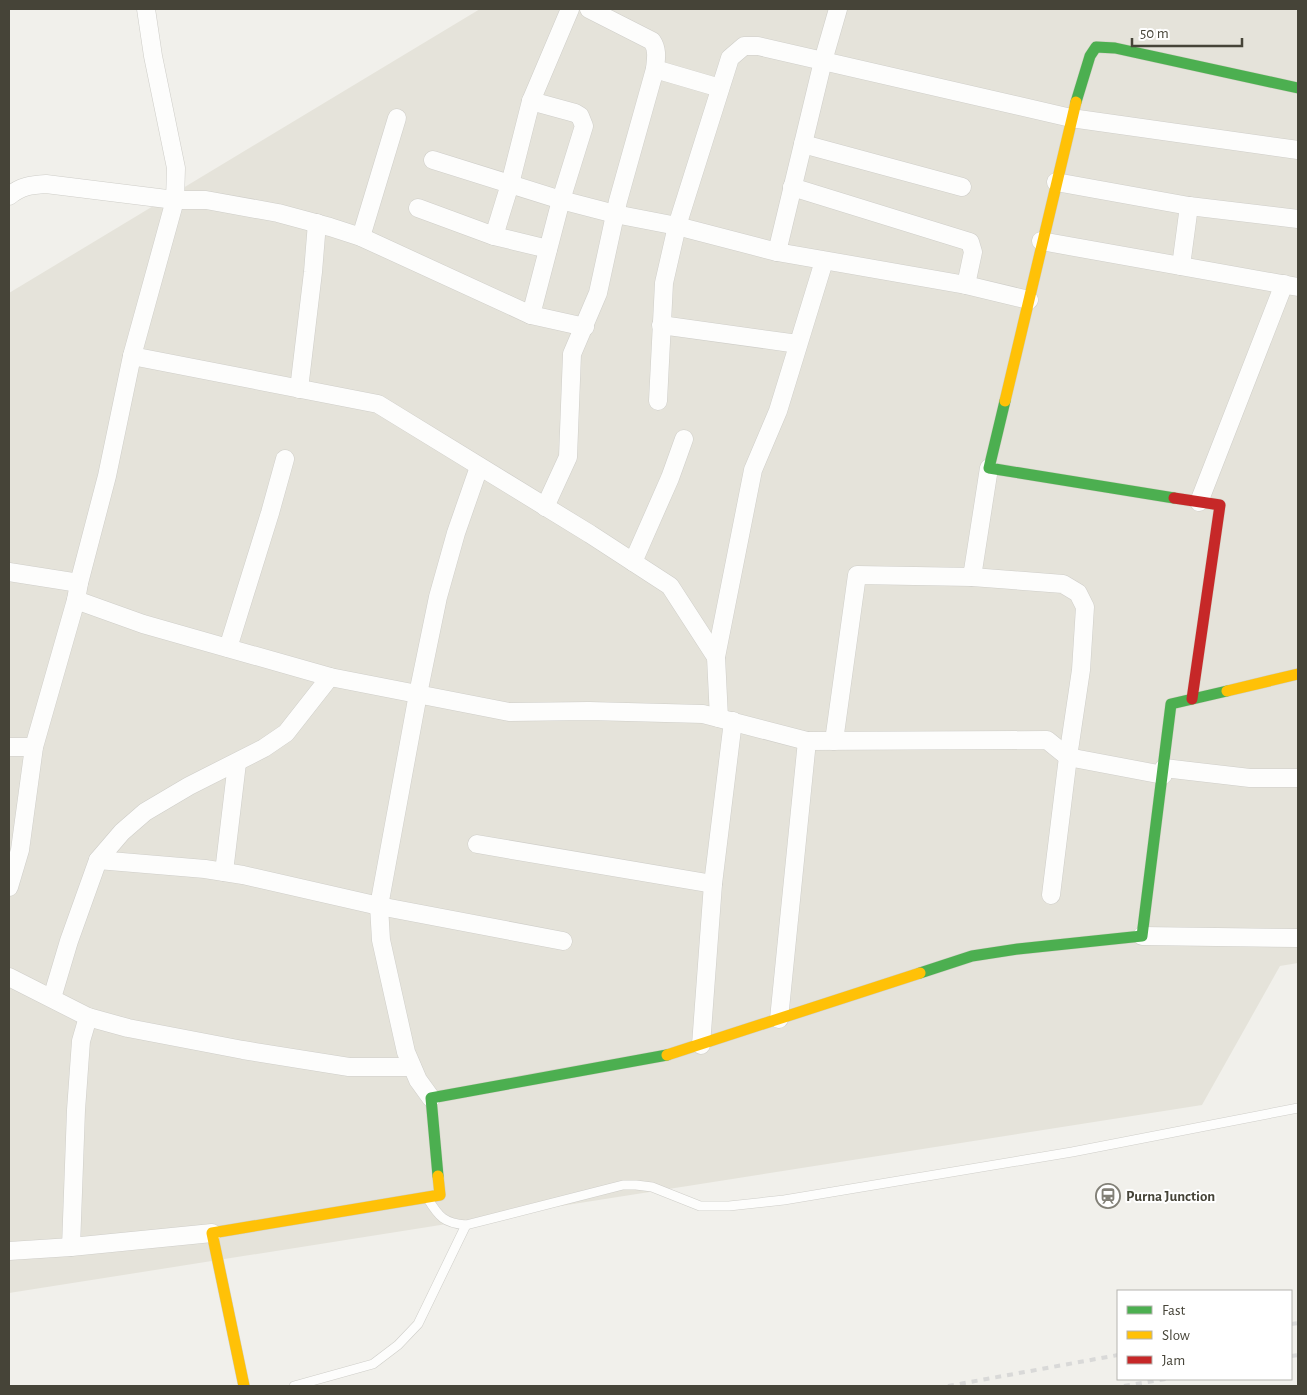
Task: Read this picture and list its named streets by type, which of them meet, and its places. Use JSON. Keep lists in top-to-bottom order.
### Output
{
  "places": {
    "station": ["Purna Junction"]
  },
  "legend": ["Fast", "Slow", "Jam"],
  "scale_bar": "50 m"
}
